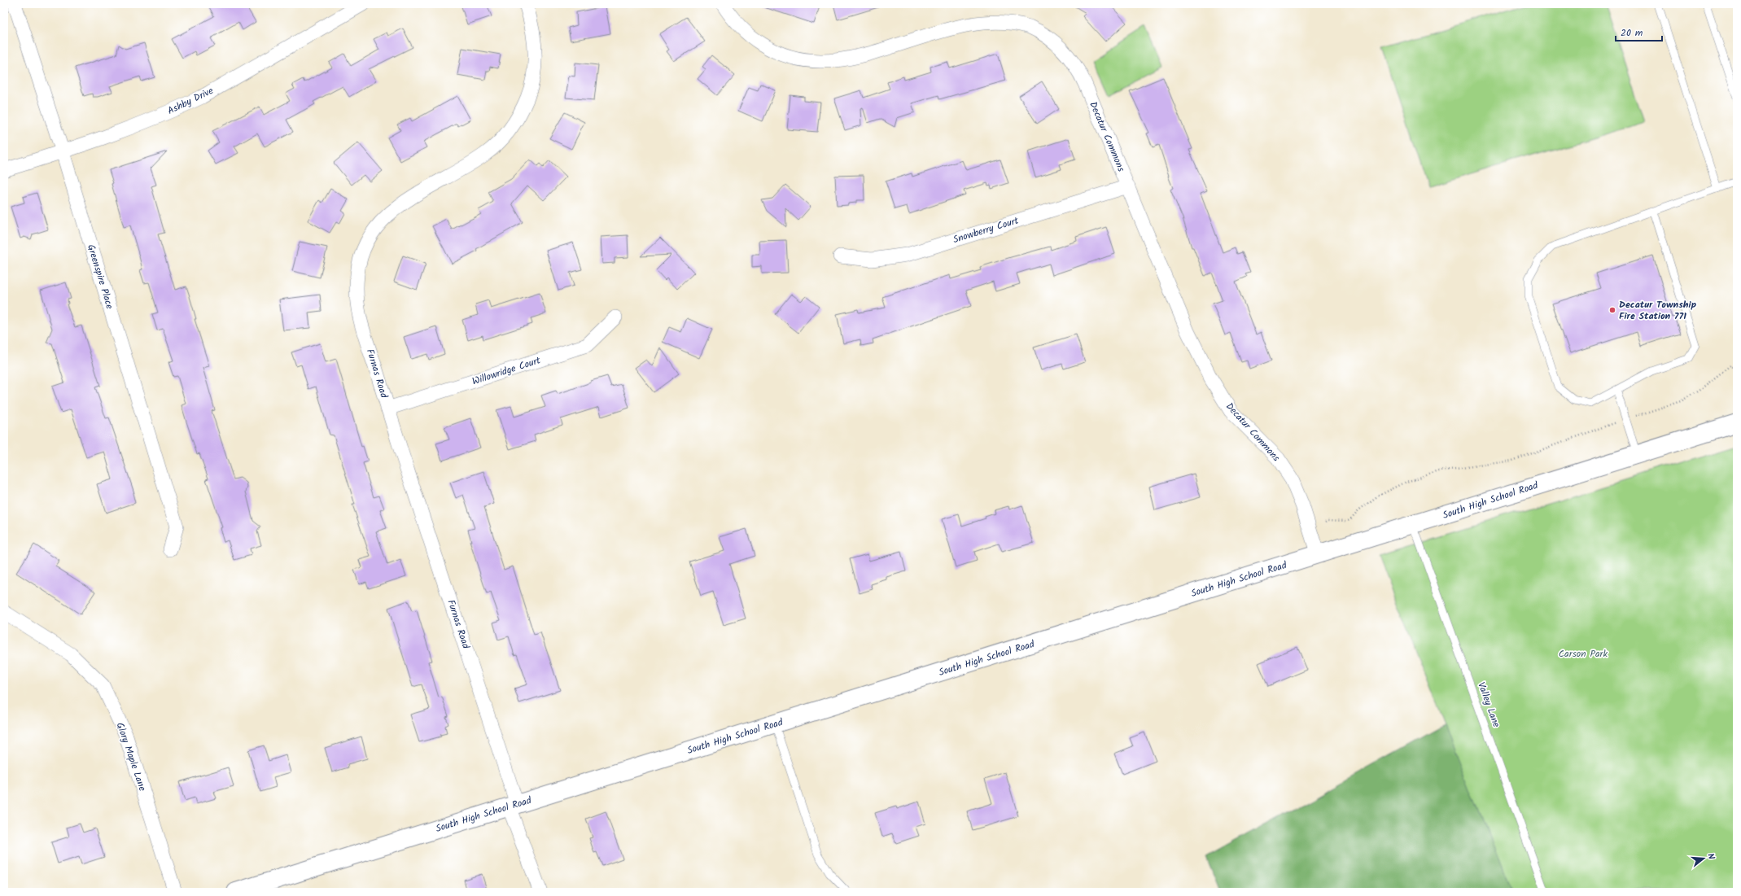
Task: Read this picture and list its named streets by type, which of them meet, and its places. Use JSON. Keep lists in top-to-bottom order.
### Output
{
  "streets": {
    "main road": ["South High School Road"],
    "street": [
      "Ashby Drive",
      "Decatur Commons",
      "Snowberry Court",
      "Greenspire Place",
      "Willowridge Court",
      "Furnas Road",
      "Glory Maple Lane"
    ],
    "lane": ["Valley Lane"]
  },
  "crossings": [
    ["Ashby Drive", "Greenspire Place"],
    ["Decatur Commons", "Snowberry Court"],
    ["Decatur Commons", "South High School Road"],
    ["Willowridge Court", "Furnas Road"],
    ["Furnas Road", "South High School Road"],
    ["South High School Road", "Valley Lane"]
  ],
  "parks": ["Carson Park"],
  "places": ["Decatur Township Fire Station 771"],
  "scale_bar": "20 m",
  "north": "right"
}
